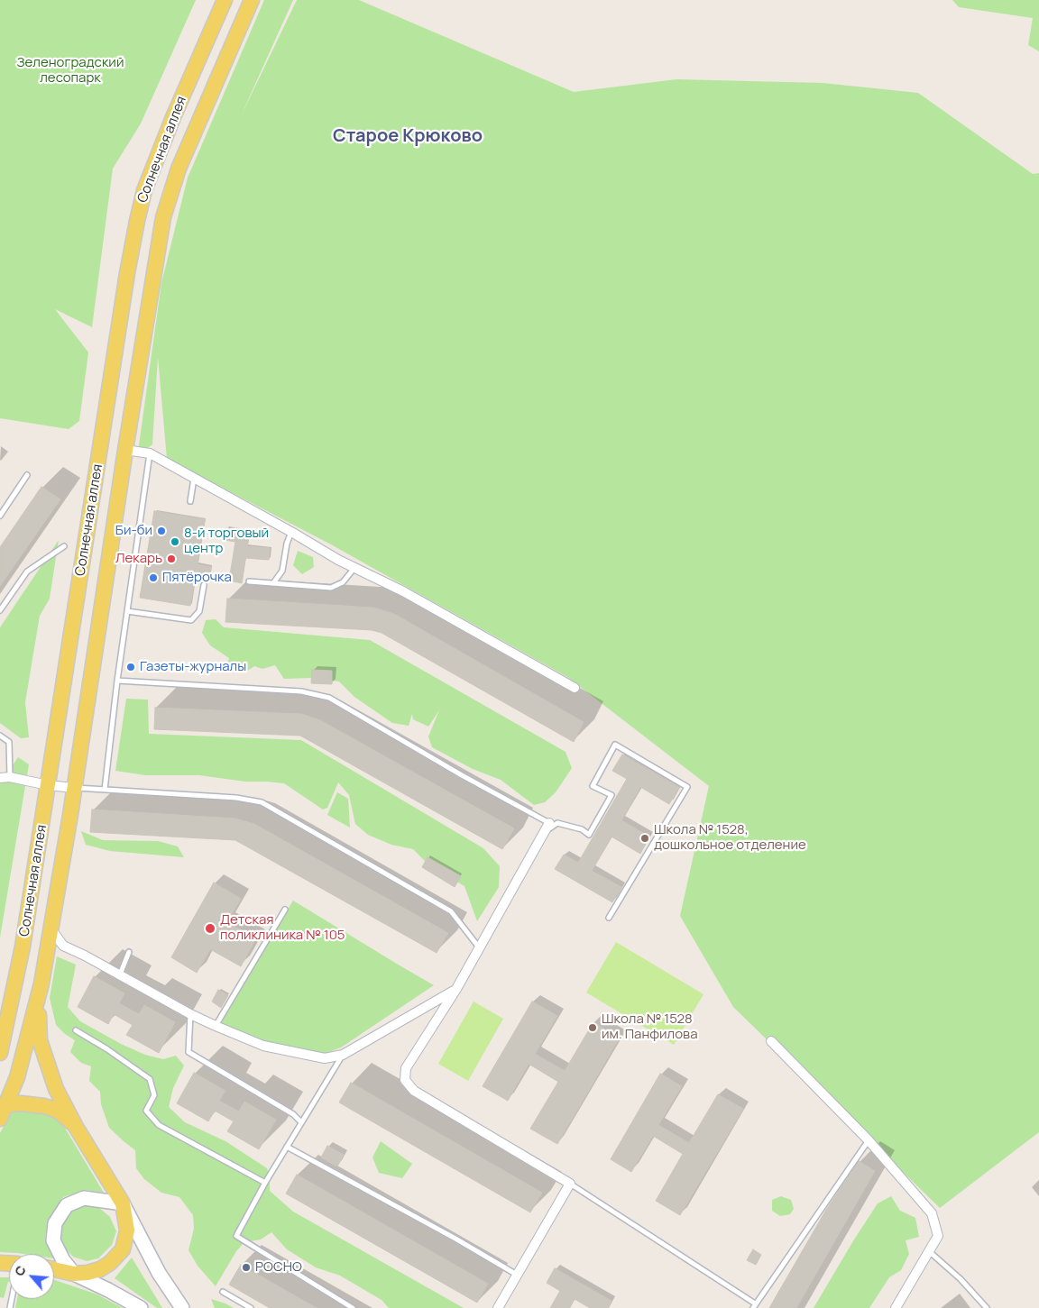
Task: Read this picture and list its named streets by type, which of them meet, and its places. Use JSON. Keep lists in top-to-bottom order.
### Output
{
  "streets": {
    "main road": ["Солнечная аллея"]
  },
  "districts": ["Старое Крюково"],
  "parks": ["Зеленоградский лесопарк"],
  "places": [
    "Би-би",
    "8-й торговый центр",
    "Лекарь",
    "Пятёрочка",
    "Газеты-журналы",
    "Школа № 1528, дошкольное отделение",
    "Детская поликлиника № 105",
    "Школа № 1528 им. Панфилова",
    "РОСНО"
  ],
  "north": "top left"
}
